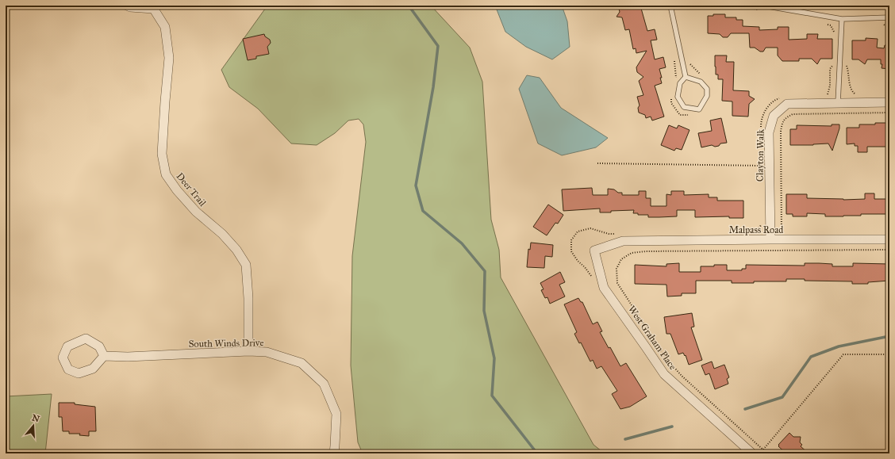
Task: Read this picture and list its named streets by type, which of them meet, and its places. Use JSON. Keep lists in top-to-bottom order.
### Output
{
  "streets": {
    "street": [
      "Clayton Walk",
      "Deer Trail",
      "Malpass Road",
      "West Graham Place",
      "South Winds Drive"
    ]
  },
  "crossings": [
    ["Clayton Walk", "Malpass Road"],
    ["Deer Trail", "South Winds Drive"],
    ["Malpass Road", "West Graham Place"]
  ],
  "north": "top"
}
